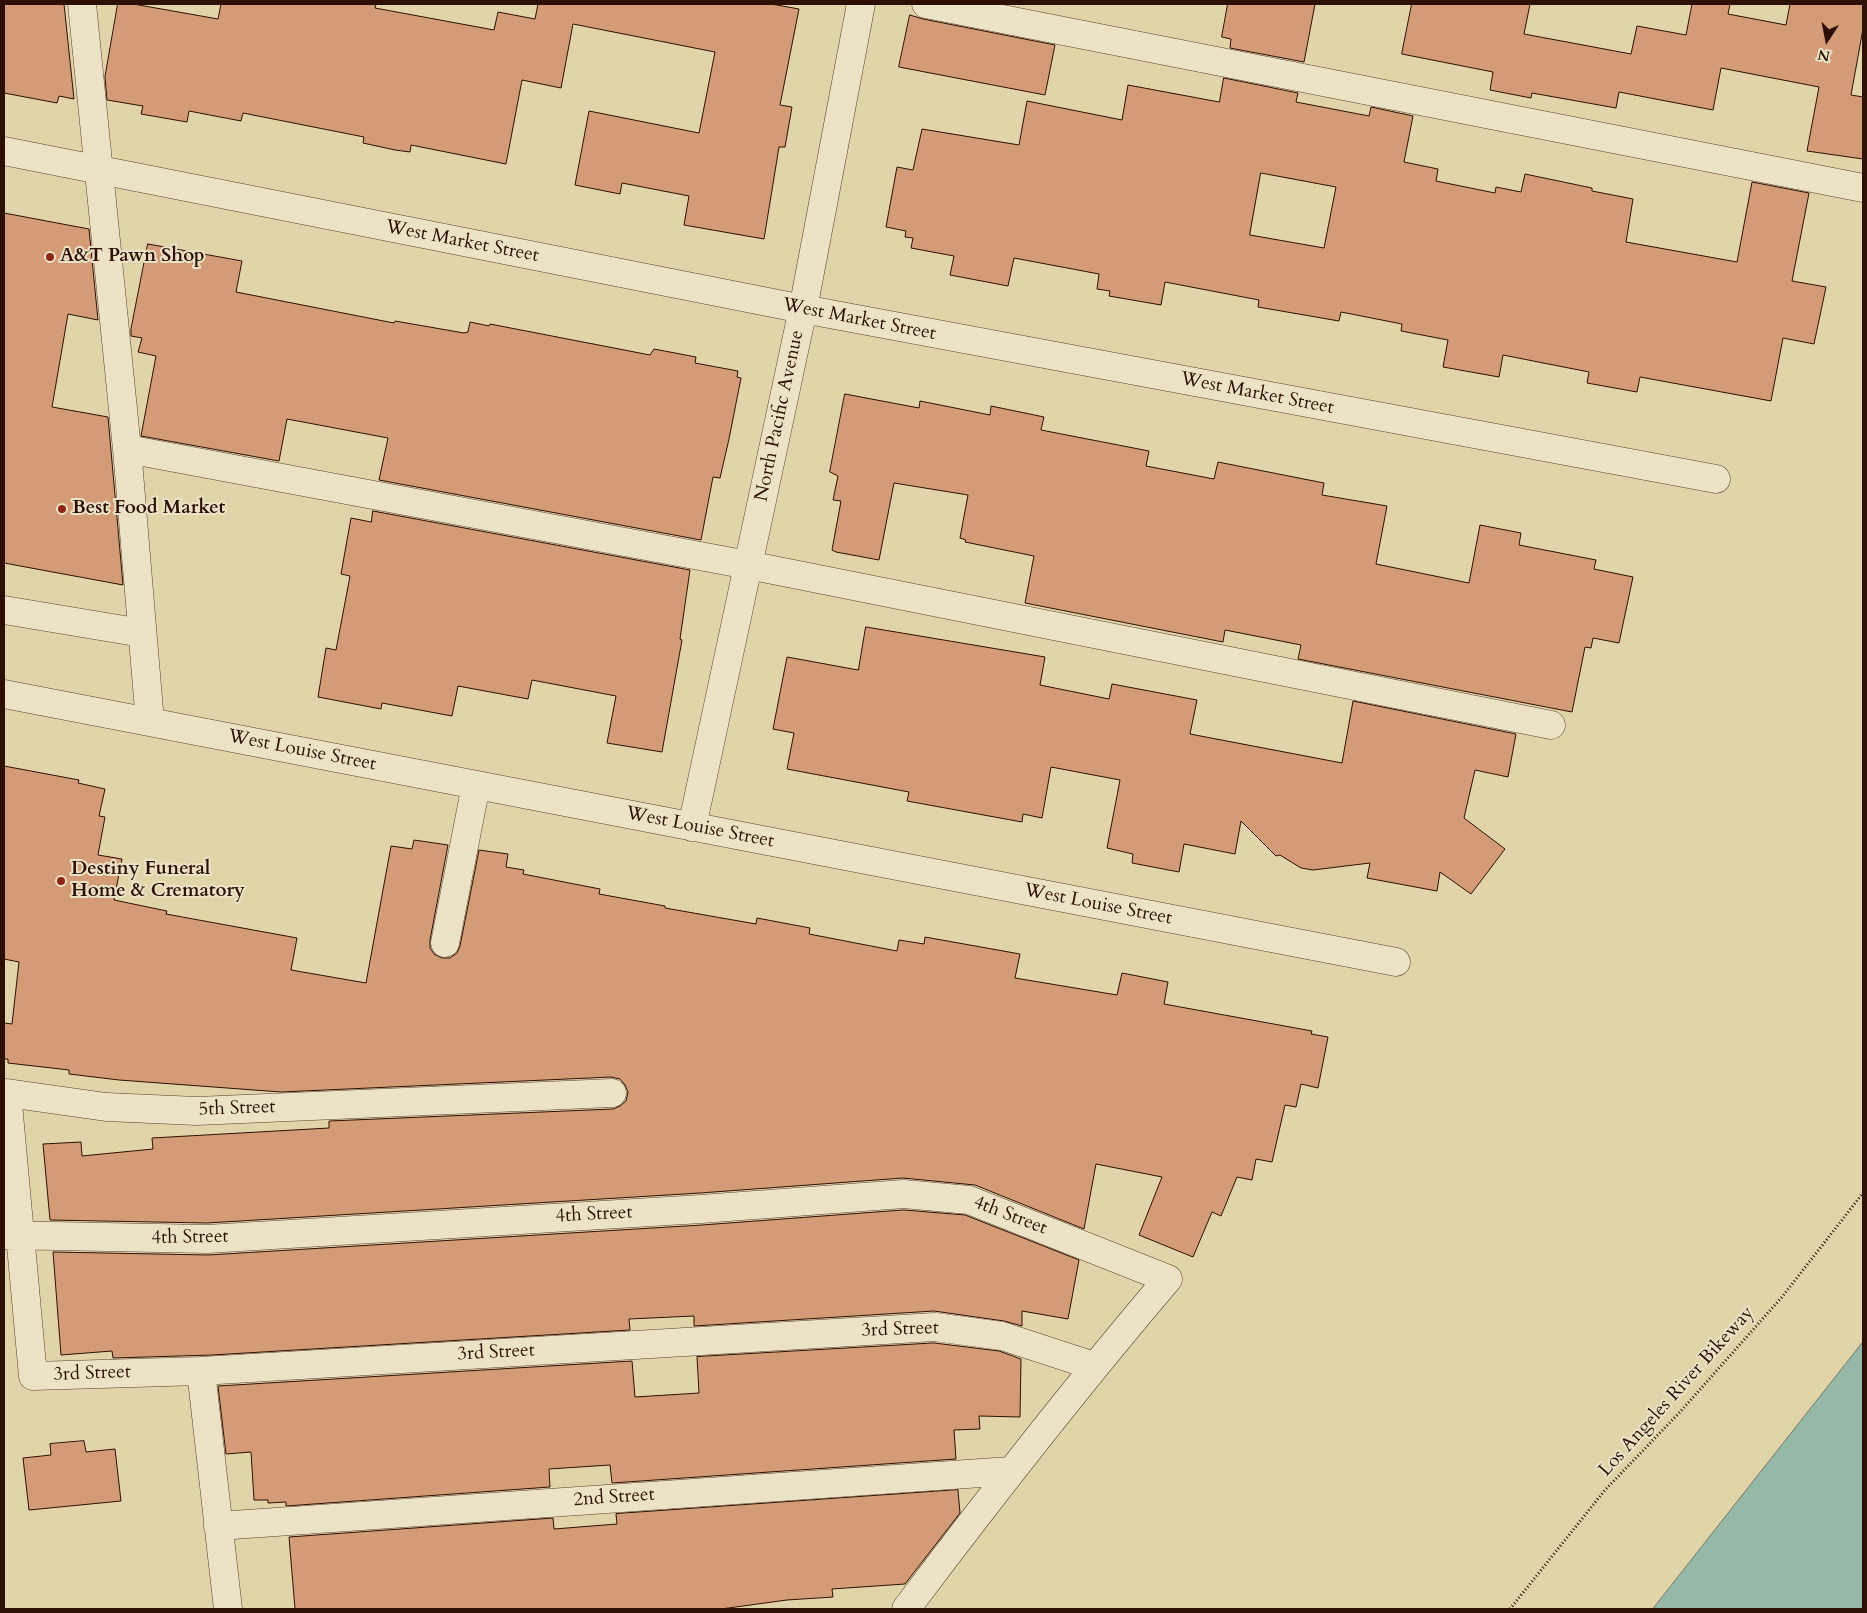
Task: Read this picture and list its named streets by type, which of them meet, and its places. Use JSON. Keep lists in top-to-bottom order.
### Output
{
  "streets": {
    "street": [
      "West Market Street",
      "North Pacific Avenue",
      "West Louise Street",
      "5th Street",
      "4th Street",
      "3rd Street",
      "2nd Street"
    ],
    "path": ["Los Angeles River Bikeway"]
  },
  "crossings": [
    ["West Market Street", "North Pacific Avenue"],
    ["North Pacific Avenue", "West Louise Street"],
    ["5th Street", "4th Street"],
    ["5th Street", "3rd Street"],
    ["4th Street", "3rd Street"]
  ],
  "places": ["A&T Pawn Shop", "Best Food Market", "Destiny Funeral Home & Crematory"],
  "north": "bottom"
}
